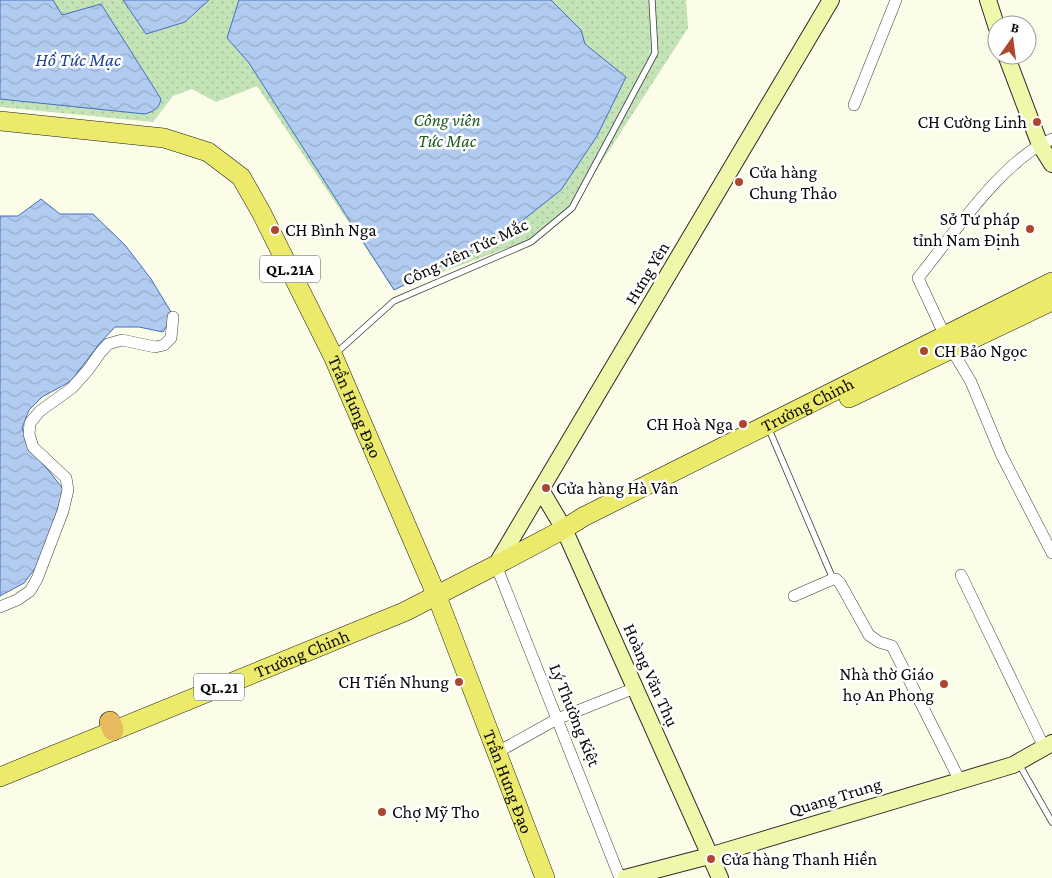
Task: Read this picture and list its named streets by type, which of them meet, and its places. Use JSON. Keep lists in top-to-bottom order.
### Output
{
  "streets": {
    "main road": [
      "QL.21A",
      "Trường Chinh",
      "Trần Hưng Đạo",
      "QL.21"
    ],
    "street": [
      "Hưng Yên",
      "Hoàng Văn Thụ",
      "Lý Thường Kiệt",
      "Quang Trung"
    ],
    "lane": ["Công viên Tức Mắc"]
  },
  "crossings": [
    ["Công viên Tức Mắc", "Trần Hưng Đạo"],
    ["Hưng Yên", "Trường Chinh"],
    ["Hưng Yên", "Hoàng Văn Thụ"],
    ["Hưng Yên", "Lý Thường Kiệt"],
    ["Trường Chinh", "Trần Hưng Đạo"],
    ["Trường Chinh", "Hoàng Văn Thụ"],
    ["Trường Chinh", "Lý Thường Kiệt"],
    ["Hoàng Văn Thụ", "Quang Trung"]
  ],
  "water": ["Hồ Tức Mạc"],
  "parks": ["Công viên Tức Mạc"],
  "places": [
    "CH Cường Linh",
    "Cửa hàng Chung Thảo",
    "Sở Tư pháp tỉnh Nam Định",
    "CH Bình Nga",
    "CH Bảo Ngọc",
    "CH Hoà Nga",
    "Cửa hàng Hà Vân",
    "CH Tiến Nhung",
    "Nhà thờ Giáo họ An Phong",
    "Chợ Mỹ Tho",
    "Cửa hàng Thanh Hiền"
  ],
  "north": "top"
}
